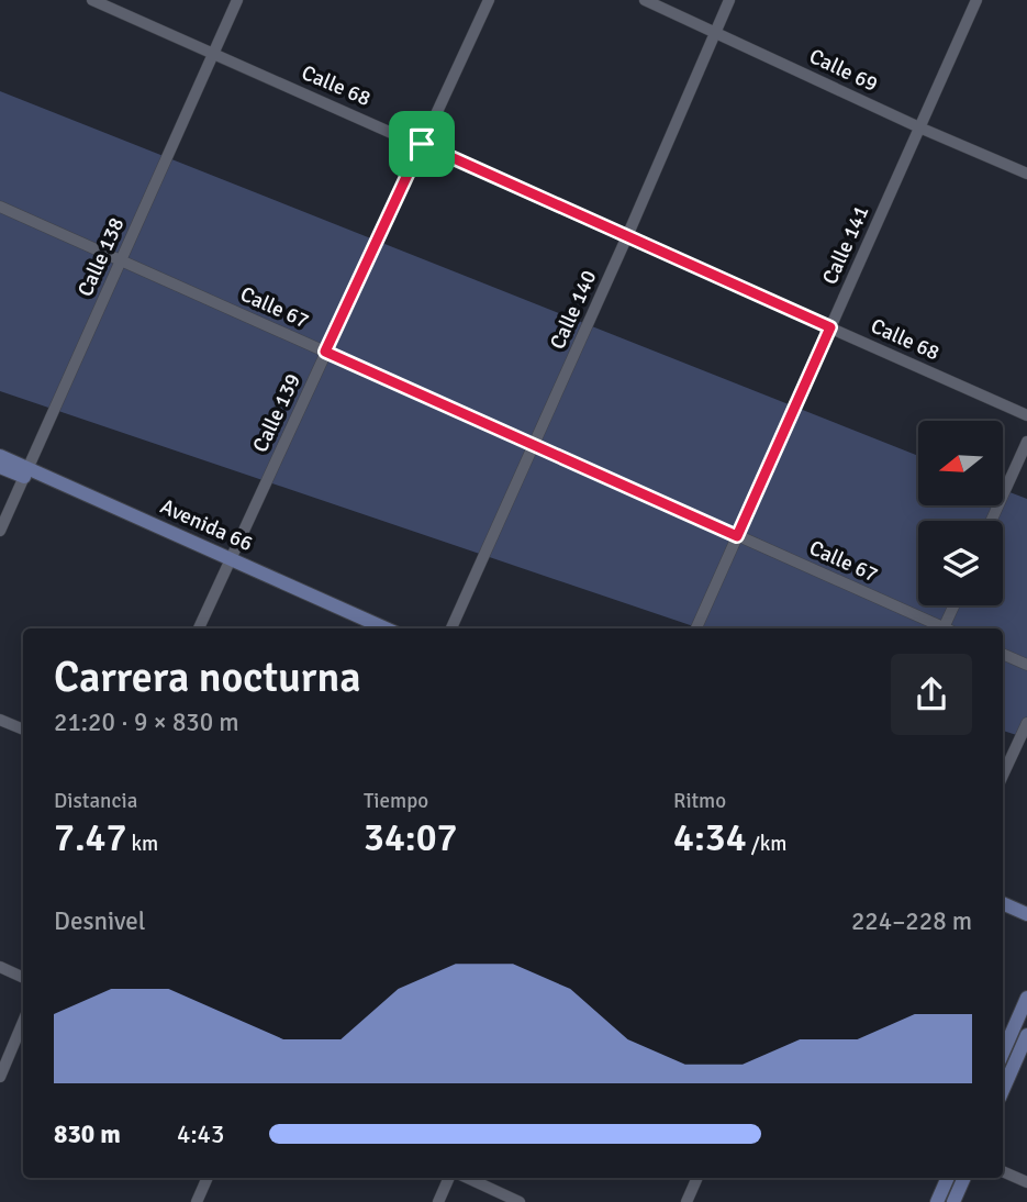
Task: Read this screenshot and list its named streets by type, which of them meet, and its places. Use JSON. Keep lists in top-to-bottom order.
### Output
{
  "streets": {
    "main road": ["Avenida 66"],
    "street": [
      "Calle 69",
      "Calle 68",
      "Calle 141",
      "Calle 138",
      "Calle 67",
      "Calle 140",
      "Calle 139"
    ]
  },
  "crossings": [
    ["Calle 69", "Calle 141"],
    ["Calle 69", "Calle 140"],
    ["Calle 68", "Calle 141"],
    ["Calle 68", "Calle 138"],
    ["Calle 68", "Calle 140"],
    ["Calle 68", "Calle 139"],
    ["Calle 141", "Calle 67"],
    ["Calle 138", "Calle 67"],
    ["Calle 138", "Avenida 66"],
    ["Calle 67", "Calle 140"],
    ["Calle 67", "Calle 139"],
    ["Calle 139", "Avenida 66"]
  ],
  "north": "left",
  "page": {
    "heading": ["Carrera nocturna", "21:20 · 9 × 830 m"],
    "stats": [
      ["Distancia", "7.47 km"],
      ["Tiempo", "34:07"],
      ["Ritmo", "4:34 /km"]
    ],
    "chart": ["Desnivel", "224–228 m"],
    "list": [
      {
        "name": "830 m",
        "note": "4:43"
      }
    ]
  }
}
